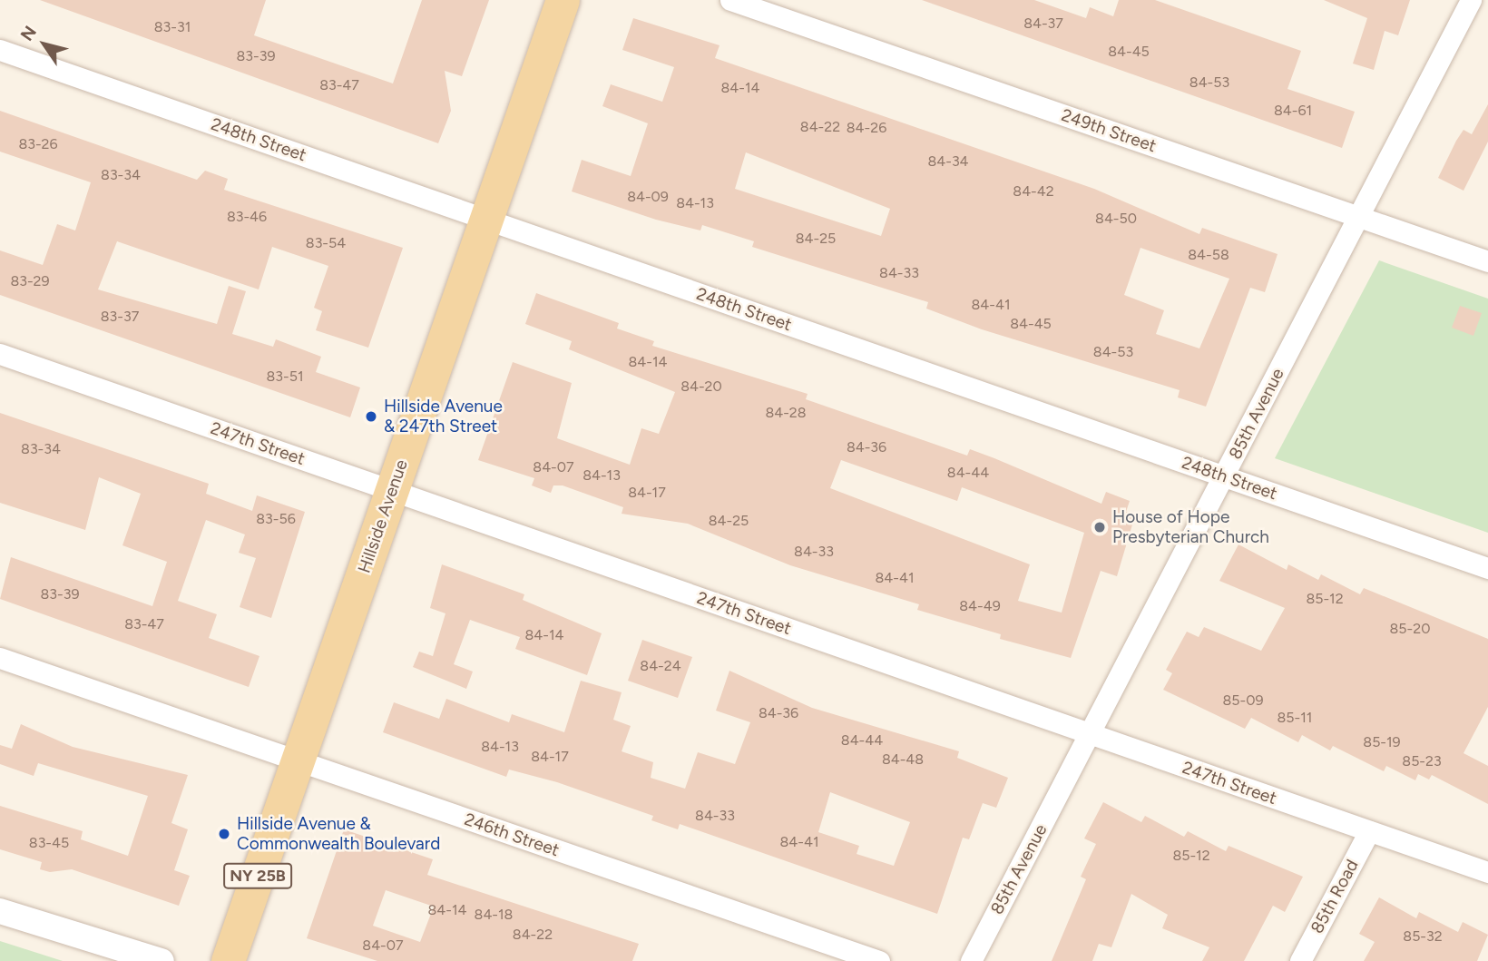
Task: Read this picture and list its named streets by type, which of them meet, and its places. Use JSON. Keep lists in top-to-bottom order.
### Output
{
  "streets": {
    "main road": ["Hillside Avenue", "NY 25B"],
    "street": [
      "249th Street",
      "248th Street",
      "85th Avenue",
      "247th Street",
      "246th Street",
      "85th Road"
    ]
  },
  "crossings": [
    ["249th Street", "85th Avenue"],
    ["248th Street", "85th Avenue"],
    ["248th Street", "Hillside Avenue"],
    ["85th Avenue", "247th Street"],
    ["247th Street", "Hillside Avenue"],
    ["247th Street", "85th Road"],
    ["Hillside Avenue", "246th Street"]
  ],
  "places": ["Hillside Avenue & 247th Street", "House of Hope Presbyterian Church", "Hillside Avenue & Commonwealth Boulevard"],
  "house_numbers": [
    "84-37",
    "83-31",
    "84-45",
    "83-39",
    "84-53",
    "83-47",
    "84-14",
    "84-61",
    "84-22",
    "84-26",
    "83-26",
    "84-34",
    "83-34",
    "84-42",
    "84-09",
    "84-13",
    "83-46",
    "84-50",
    "84-25",
    "83-54",
    "84-58",
    "84-33",
    "83-29",
    "84-41",
    "83-37",
    "84-45",
    "84-53",
    "84-14",
    "83-51",
    "84-20",
    "84-28",
    "84-36",
    "83-34",
    "84-07",
    "84-44",
    "84-13",
    "84-17",
    "83-56",
    "84-25",
    "84-33",
    "84-41",
    "83-39",
    "85-12",
    "84-49",
    "83-47",
    "85-20",
    "84-14",
    "84-24",
    "85-09",
    "84-36",
    "85-11",
    "84-44",
    "85-19",
    "84-13",
    "84-17",
    "84-48",
    "85-23",
    "84-33",
    "84-41",
    "83-45",
    "85-12",
    "84-14",
    "84-18",
    "84-22",
    "85-32",
    "84-07"
  ],
  "north": "top left"
}
